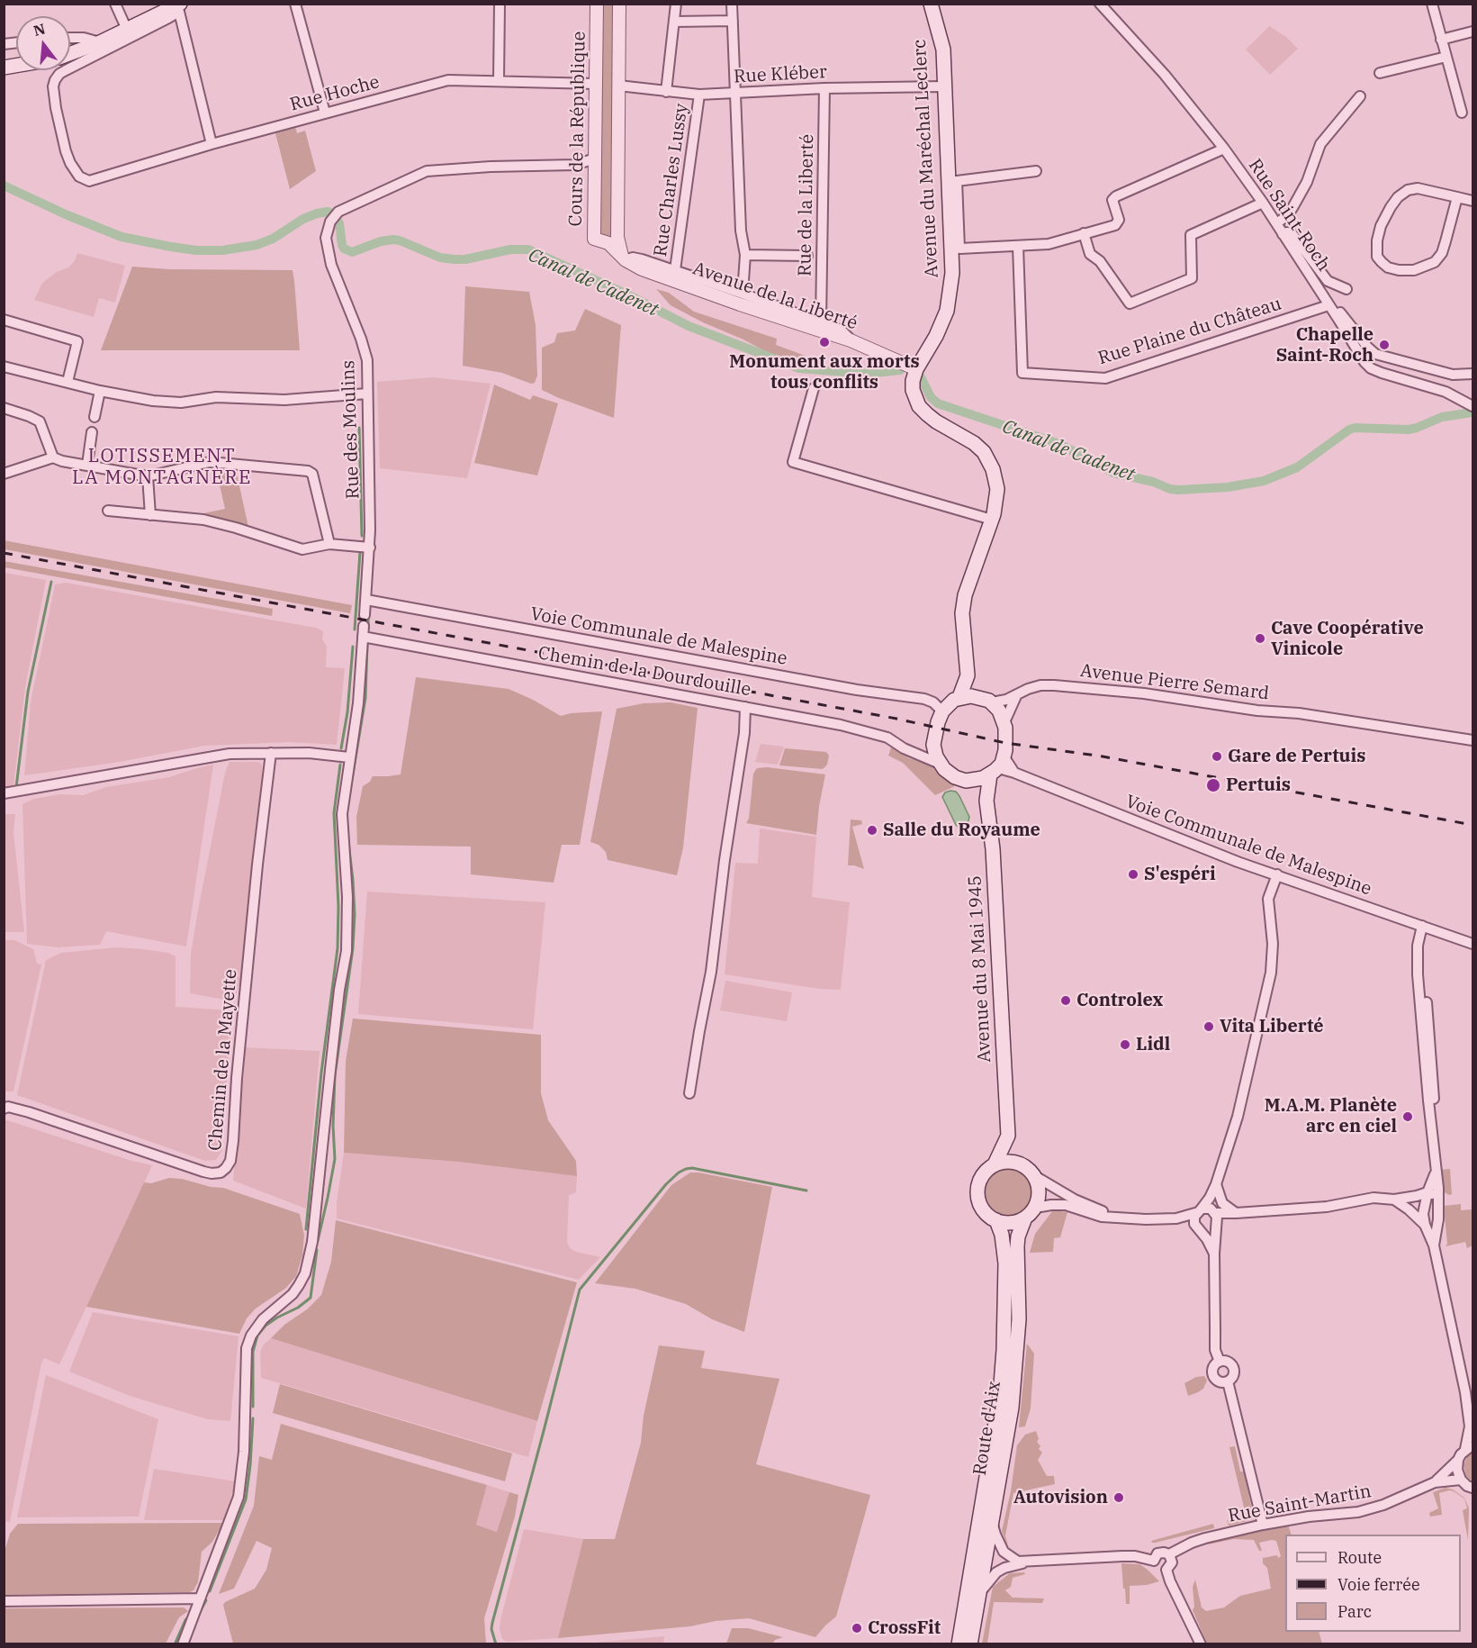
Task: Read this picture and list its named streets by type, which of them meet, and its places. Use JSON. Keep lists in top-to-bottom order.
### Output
{
  "streets": {
    "main road": ["Avenue du Maréchal Leclerc", "Avenue du 8 Mai 1945", "Route d'Aix"],
    "street": [
      "Rue Kléber",
      "Rue Hoche",
      "Cours de la République",
      "Rue Charles Lussy",
      "Rue de la Liberté",
      "Rue Saint-Roch",
      "Avenue de la Liberté",
      "Rue Plaine du Château",
      "Rue des Moulins",
      "Voie Communale de Malespine",
      "Chemin de la Dourdouille",
      "Avenue Pierre Semard",
      "Chemin de la Mayette",
      "Rue Saint-Martin"
    ]
  },
  "crossings": [
    ["Rue Kléber", "Avenue du Maréchal Leclerc"],
    ["Rue Kléber", "Rue Charles Lussy"],
    ["Rue Kléber", "Rue de la Liberté"],
    ["Rue Hoche", "Cours de la République"],
    ["Cours de la République", "Rue des Moulins"],
    ["Avenue du Maréchal Leclerc", "Avenue de la Liberté"],
    ["Rue Saint-Roch", "Rue Plaine du Château"],
    ["Rue des Moulins", "Voie Communale de Malespine"],
    ["Voie Communale de Malespine", "Chemin de la Dourdouille"],
    ["Voie Communale de Malespine", "Avenue Pierre Semard"],
    ["Voie Communale de Malespine", "Avenue du 8 Mai 1945"],
    ["Chemin de la Dourdouille", "Avenue Pierre Semard"],
    ["Chemin de la Dourdouille", "Avenue du 8 Mai 1945"],
    ["Avenue Pierre Semard", "Avenue du 8 Mai 1945"],
    ["Avenue du 8 Mai 1945", "Route d'Aix"]
  ],
  "districts": ["LOTISSEMENT LA MONTAGNÈRE"],
  "water": ["Canal de Cadenet"],
  "places": [
    "Monument aux morts tous conflits",
    "Chapelle Saint-Roch",
    "Cave Coopérative Vinicole",
    "Gare de Pertuis",
    "Pertuis",
    "Salle du Royaume",
    "S'espéri",
    "Controlex",
    "Vita Liberté",
    "Lidl",
    "M.A.M. Planète arc en ciel",
    "Autovision",
    "CrossFit"
  ],
  "legend": ["Route", "Voie ferrée", "Parc"],
  "north": "top"
}
